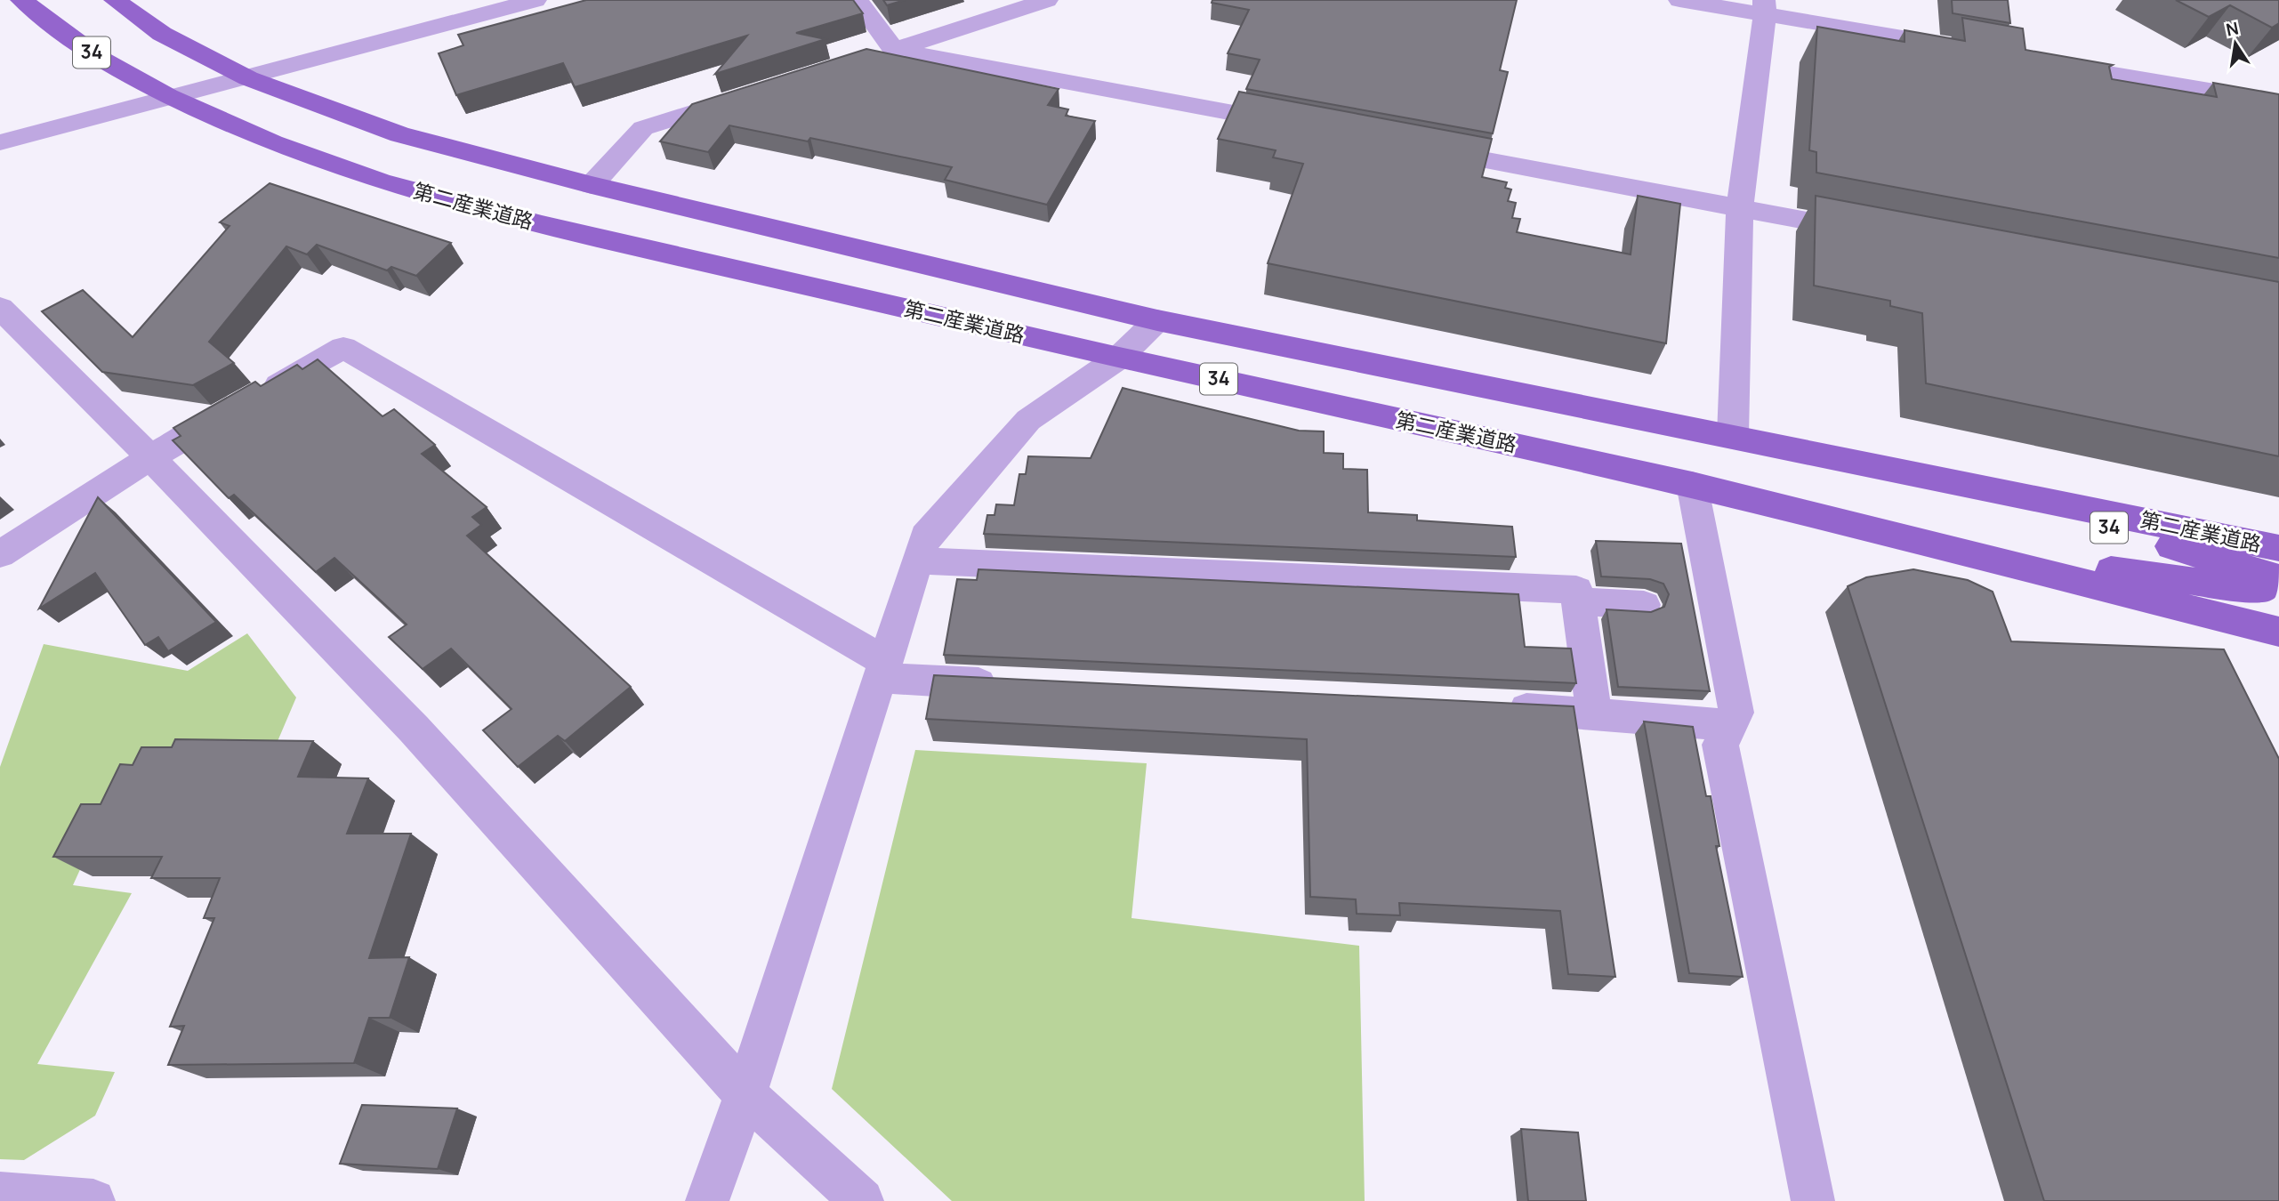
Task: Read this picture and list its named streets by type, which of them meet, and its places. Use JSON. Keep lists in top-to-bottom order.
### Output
{
  "streets": {
    "main road": ["34", "第二産業道路"]
  },
  "north": "top"
}
